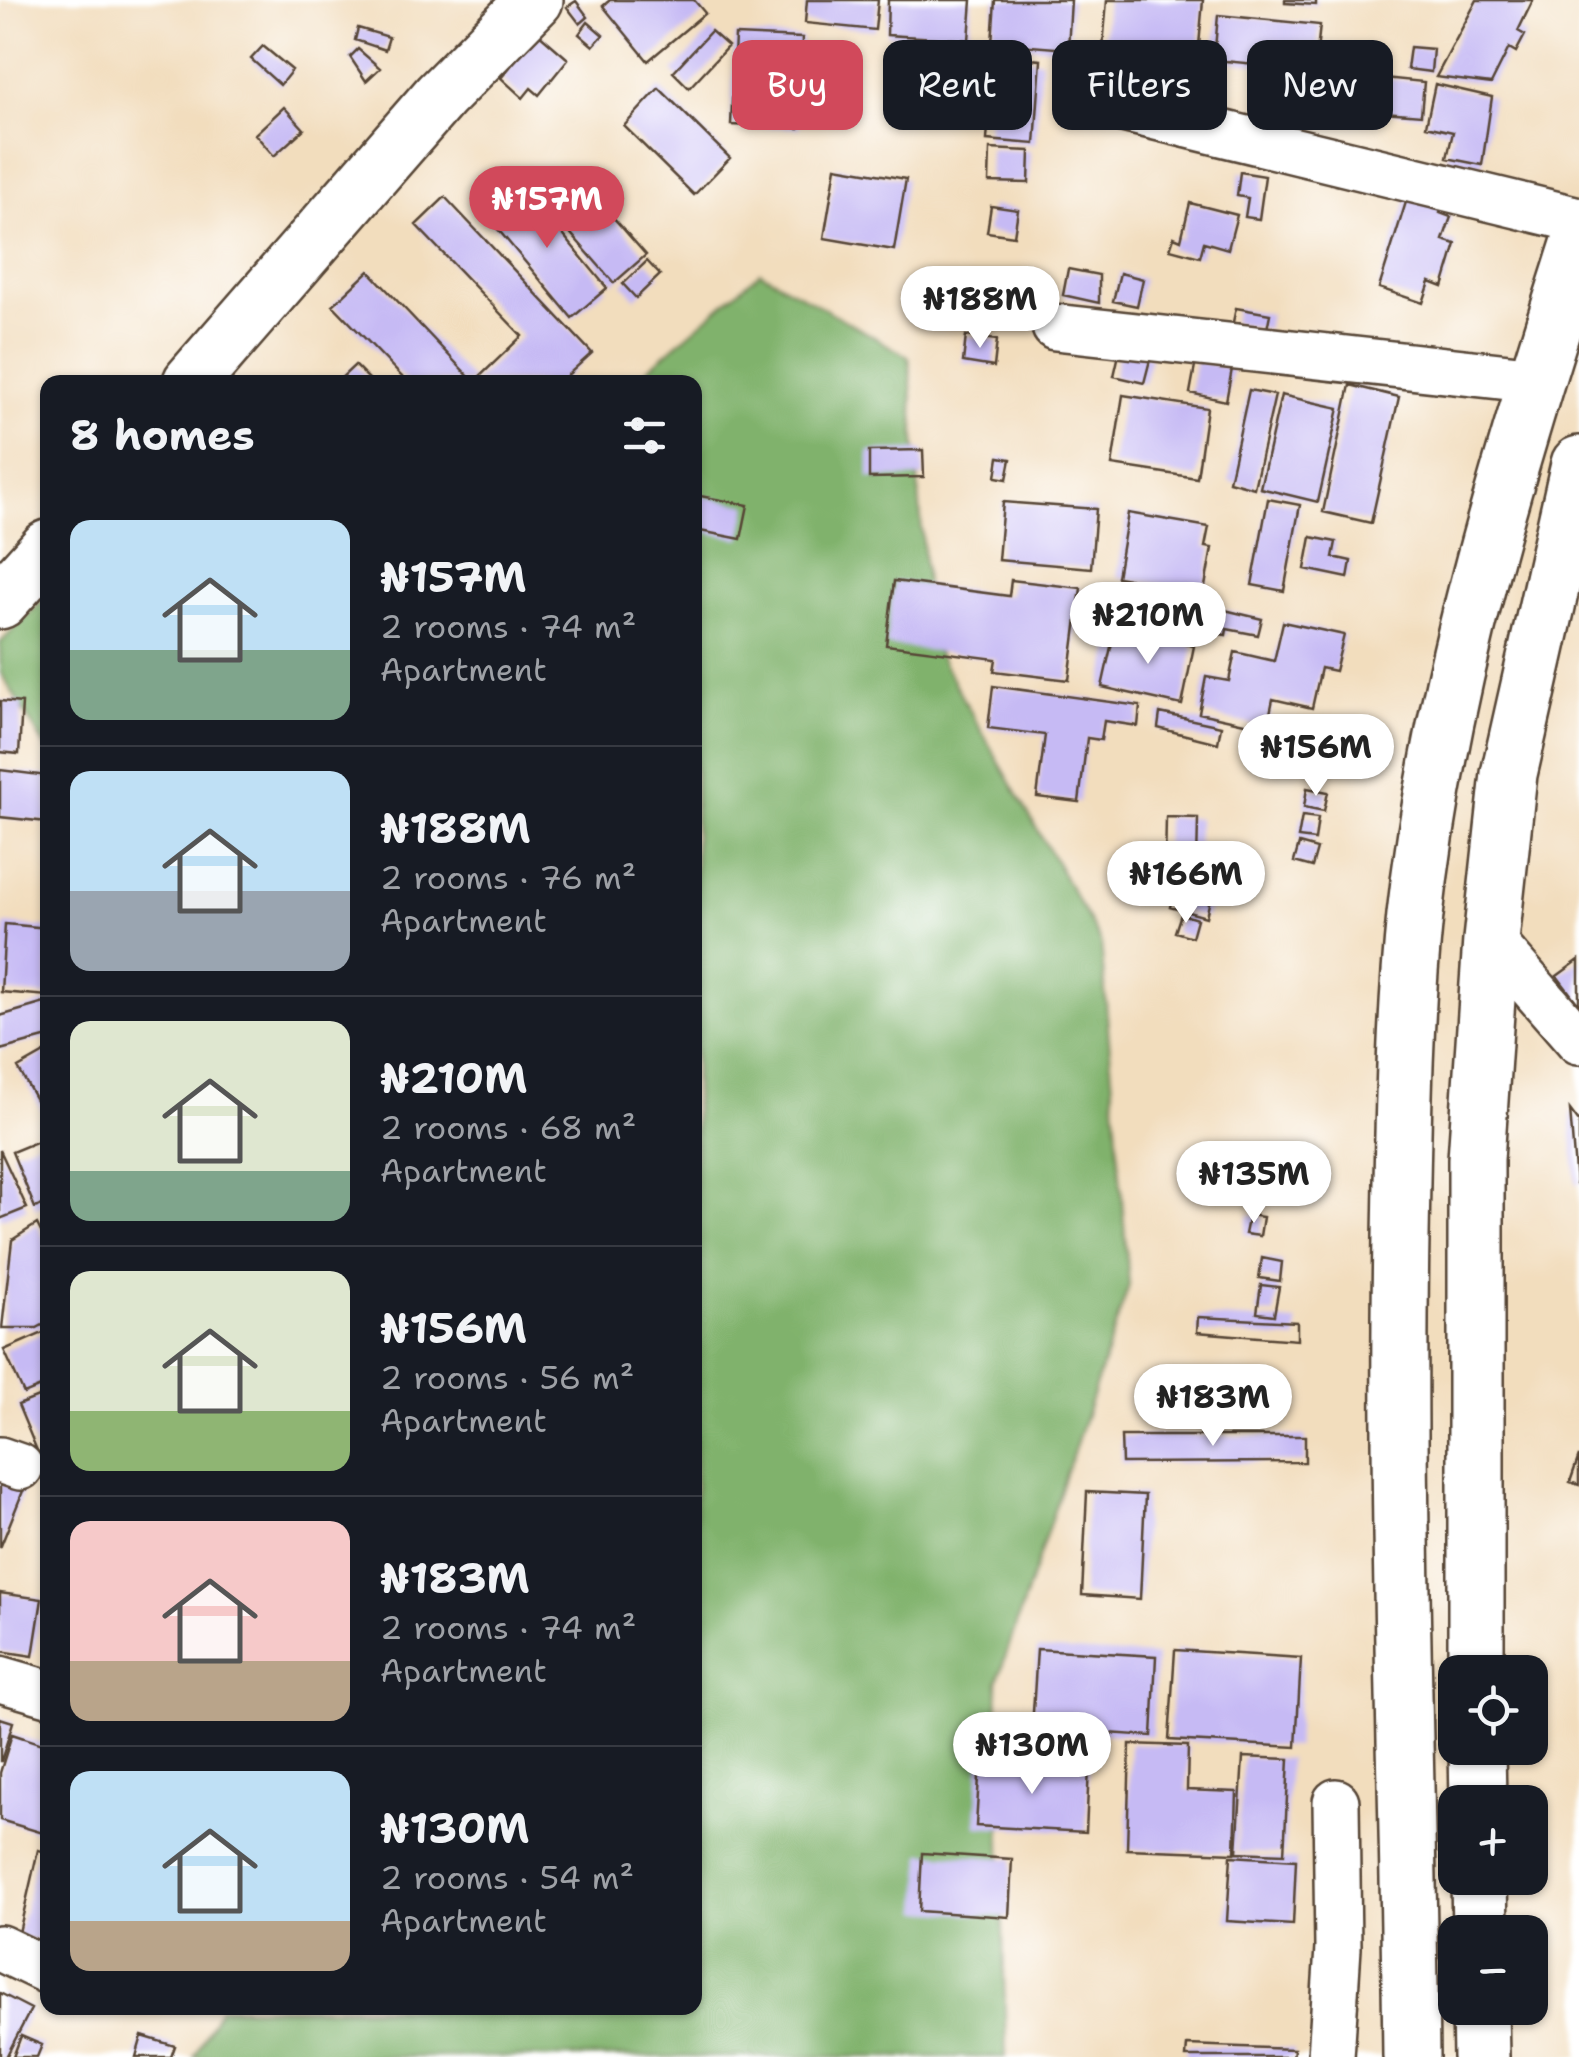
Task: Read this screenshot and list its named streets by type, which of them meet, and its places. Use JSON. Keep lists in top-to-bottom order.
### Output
{
  "page": {
    "chip": [
      "Buy",
      "Rent",
      "Filters",
      "New"
    ],
    "price": [
      "₦157M",
      "₦188M",
      "₦210M",
      "₦156M",
      "₦166M",
      "₦135M",
      "₦183M",
      "₦130M"
    ],
    "heading": "8 homes",
    "list": [
      {
        "name": "₦157M",
        "note": "2 rooms · 74 m² · Apartment"
      },
      {
        "name": "₦188M",
        "note": "2 rooms · 76 m² · Apartment"
      },
      {
        "name": "₦210M",
        "note": "2 rooms · 68 m² · Apartment"
      },
      {
        "name": "₦156M",
        "note": "2 rooms · 56 m² · Apartment"
      },
      {
        "name": "₦183M",
        "note": "2 rooms · 74 m² · Apartment"
      },
      {
        "name": "₦130M",
        "note": "2 rooms · 54 m² · Apartment"
      }
    ],
    "map_buttons": ["+", "−"]
  }
}
